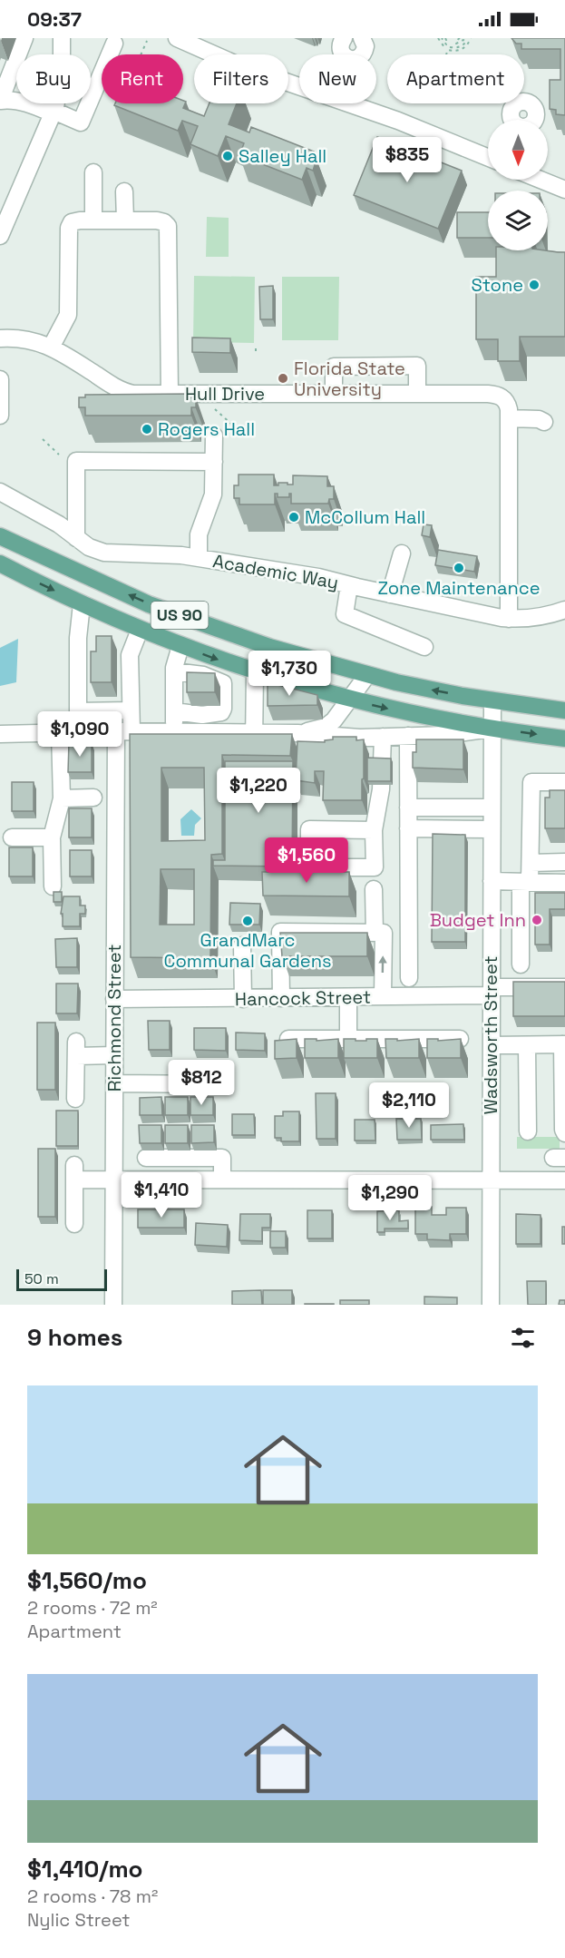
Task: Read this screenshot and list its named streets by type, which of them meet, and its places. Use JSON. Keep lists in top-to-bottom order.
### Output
{
  "streets": {
    "main road": ["US 90"],
    "street": [
      "Hull Drive",
      "Academic Way",
      "Hancock Street",
      "Richmond Street",
      "Wadsworth Street"
    ]
  },
  "crossings": [
    ["Hull Drive", "Academic Way"],
    ["US 90", "Richmond Street"],
    ["US 90", "Wadsworth Street"],
    ["Hancock Street", "Richmond Street"],
    ["Hancock Street", "Wadsworth Street"]
  ],
  "places": [
    "Salley Hall",
    "Stone",
    "Florida State University",
    "Rogers Hall",
    "McCollum Hall",
    "Zone Maintenance",
    "Budget Inn",
    "GrandMarc Communal Gardens"
  ],
  "scale_bar": "50 m",
  "north": "bottom",
  "page": {
    "status": "09:37",
    "chip": [
      "Buy",
      "Rent",
      "Filters",
      "New",
      "Apartment"
    ],
    "price": [
      "$835",
      "$1,730",
      "$1,090",
      "$1,220",
      "$1,560",
      "$812",
      "$2,110",
      "$1,410",
      "$1,290"
    ],
    "scale": "50 m",
    "heading": "9 homes",
    "list": [
      {
        "name": "$1,560/mo",
        "note": "2 rooms · 72 m² · Apartment"
      },
      {
        "name": "$1,410/mo",
        "note": "2 rooms · 78 m² · Nylic Street"
      }
    ]
  }
}
